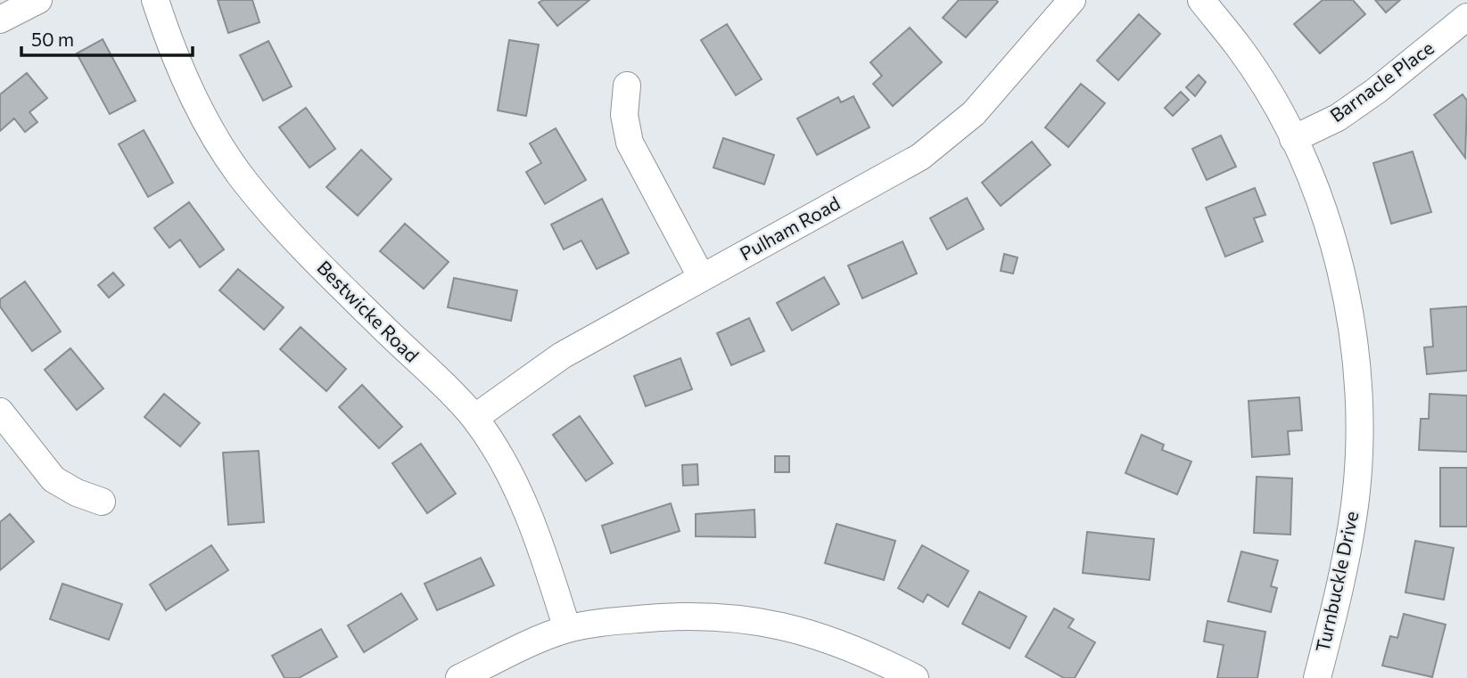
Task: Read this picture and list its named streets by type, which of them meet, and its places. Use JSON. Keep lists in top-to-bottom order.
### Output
{
  "streets": {
    "street": [
      "Barnacle Place",
      "Pulham Road",
      "Bestwicke Road",
      "Turnbuckle Drive"
    ]
  },
  "crossings": [
    ["Barnacle Place", "Turnbuckle Drive"],
    ["Pulham Road", "Bestwicke Road"]
  ],
  "scale_bar": "50 m"
}
